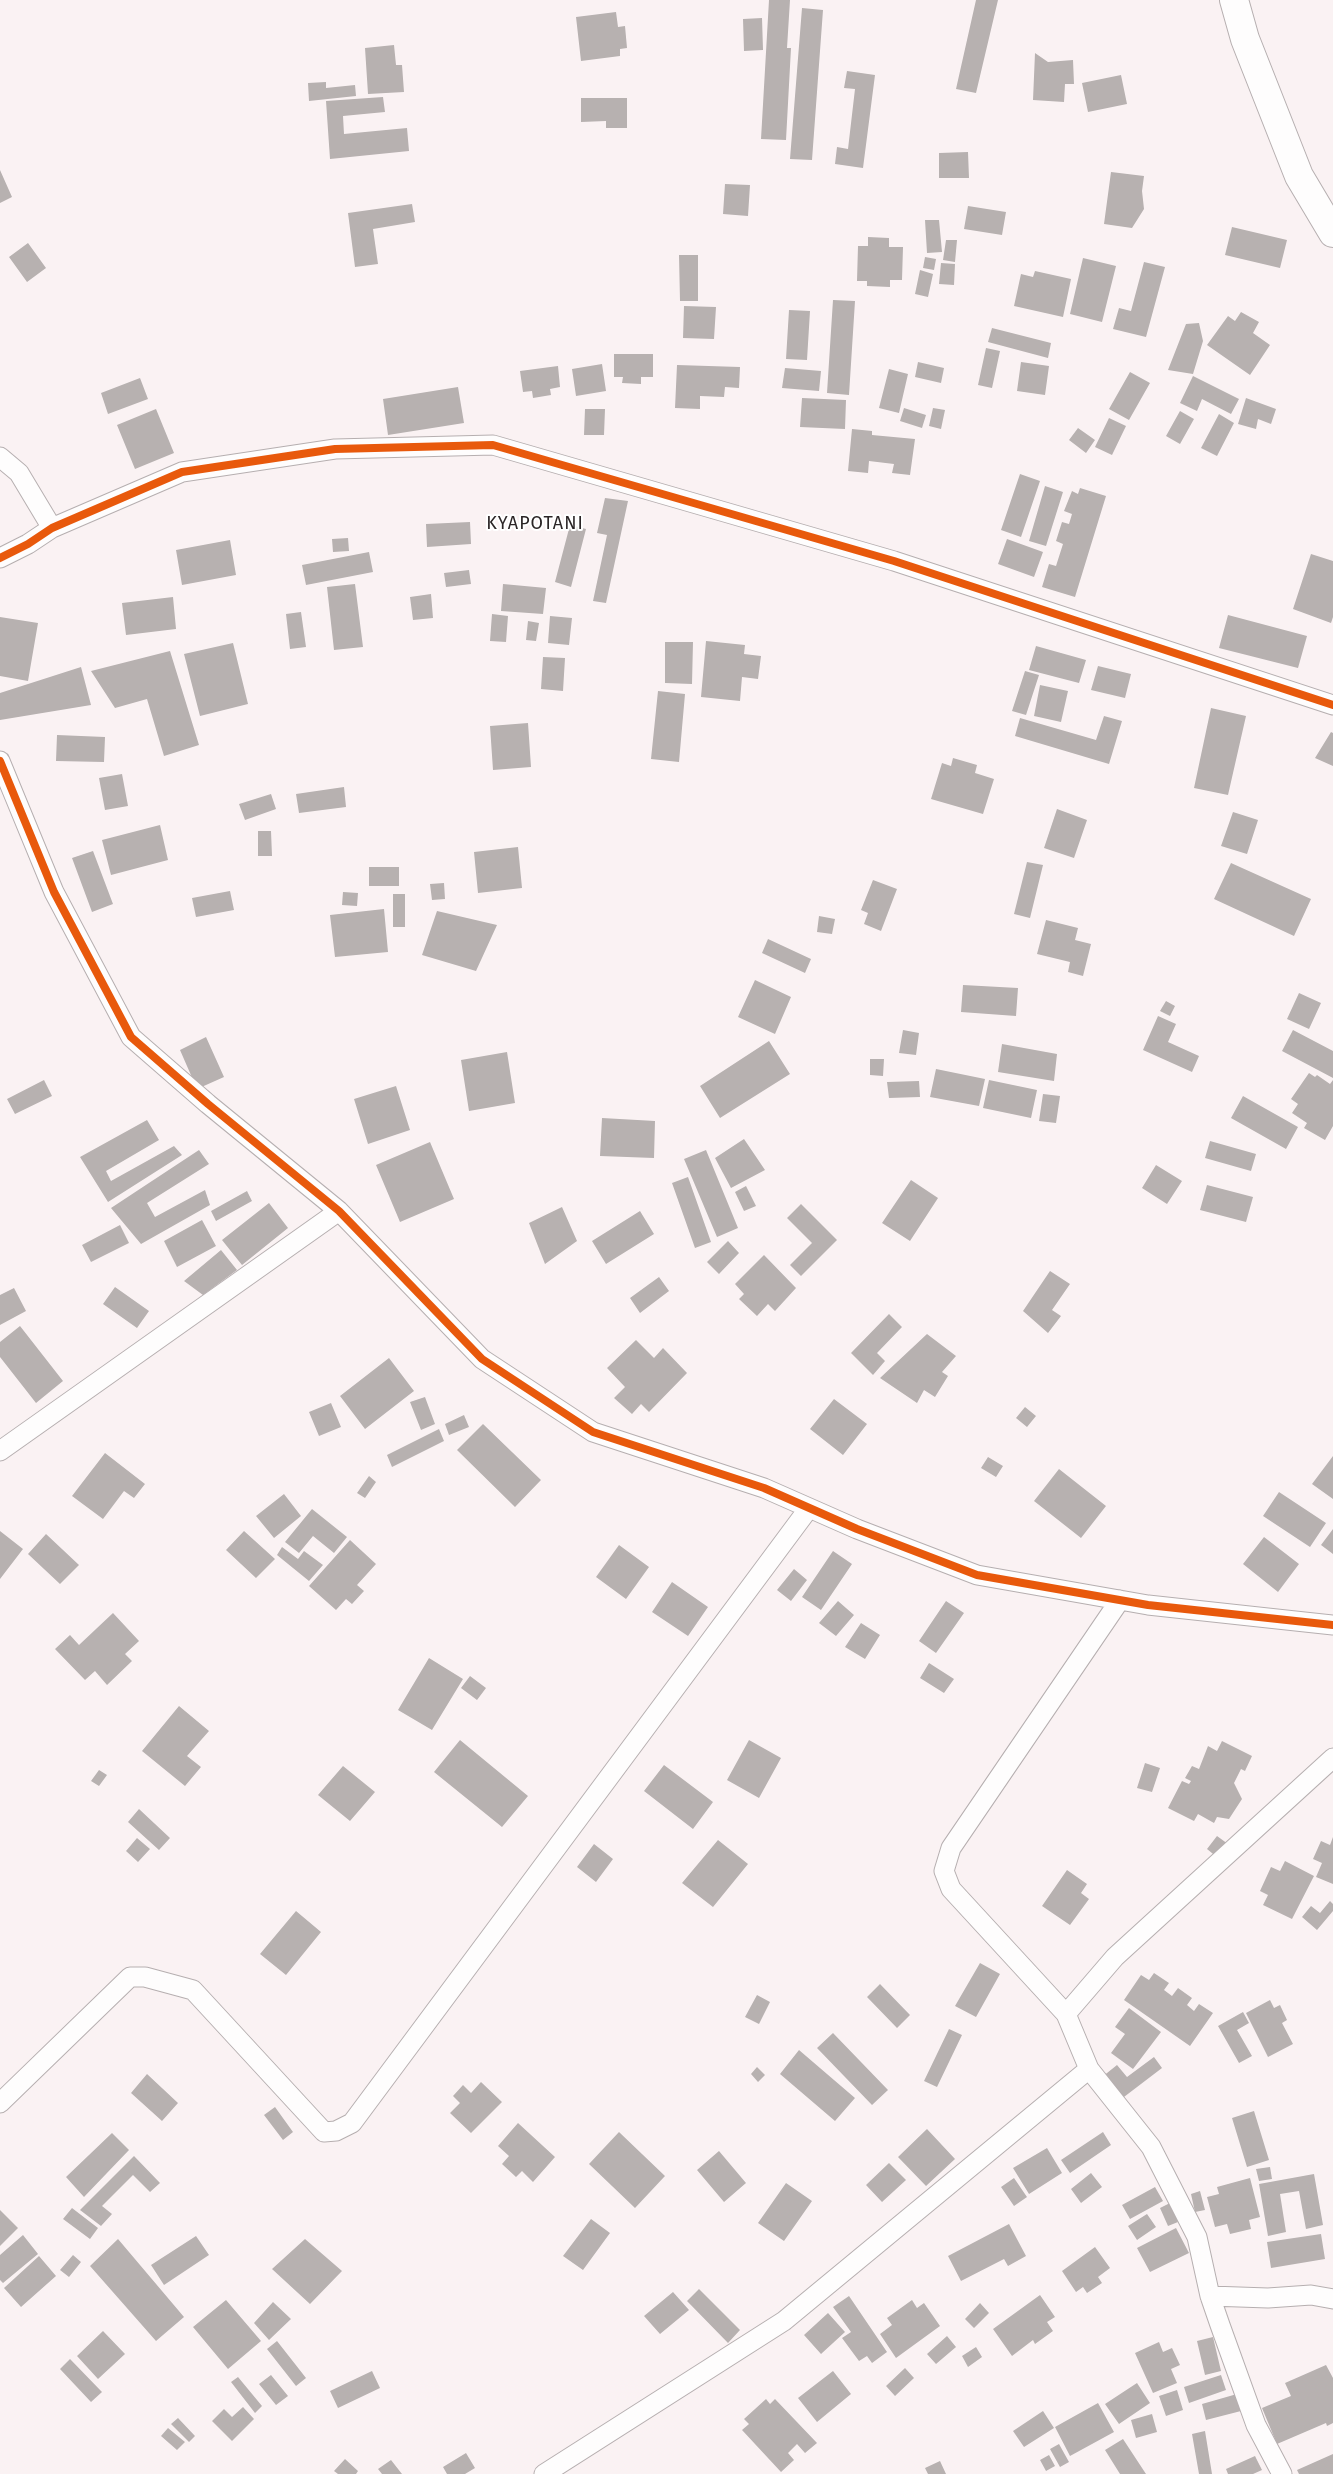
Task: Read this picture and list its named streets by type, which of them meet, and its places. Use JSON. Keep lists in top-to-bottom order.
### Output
{
  "districts": ["KYAPOTANI"]
}
